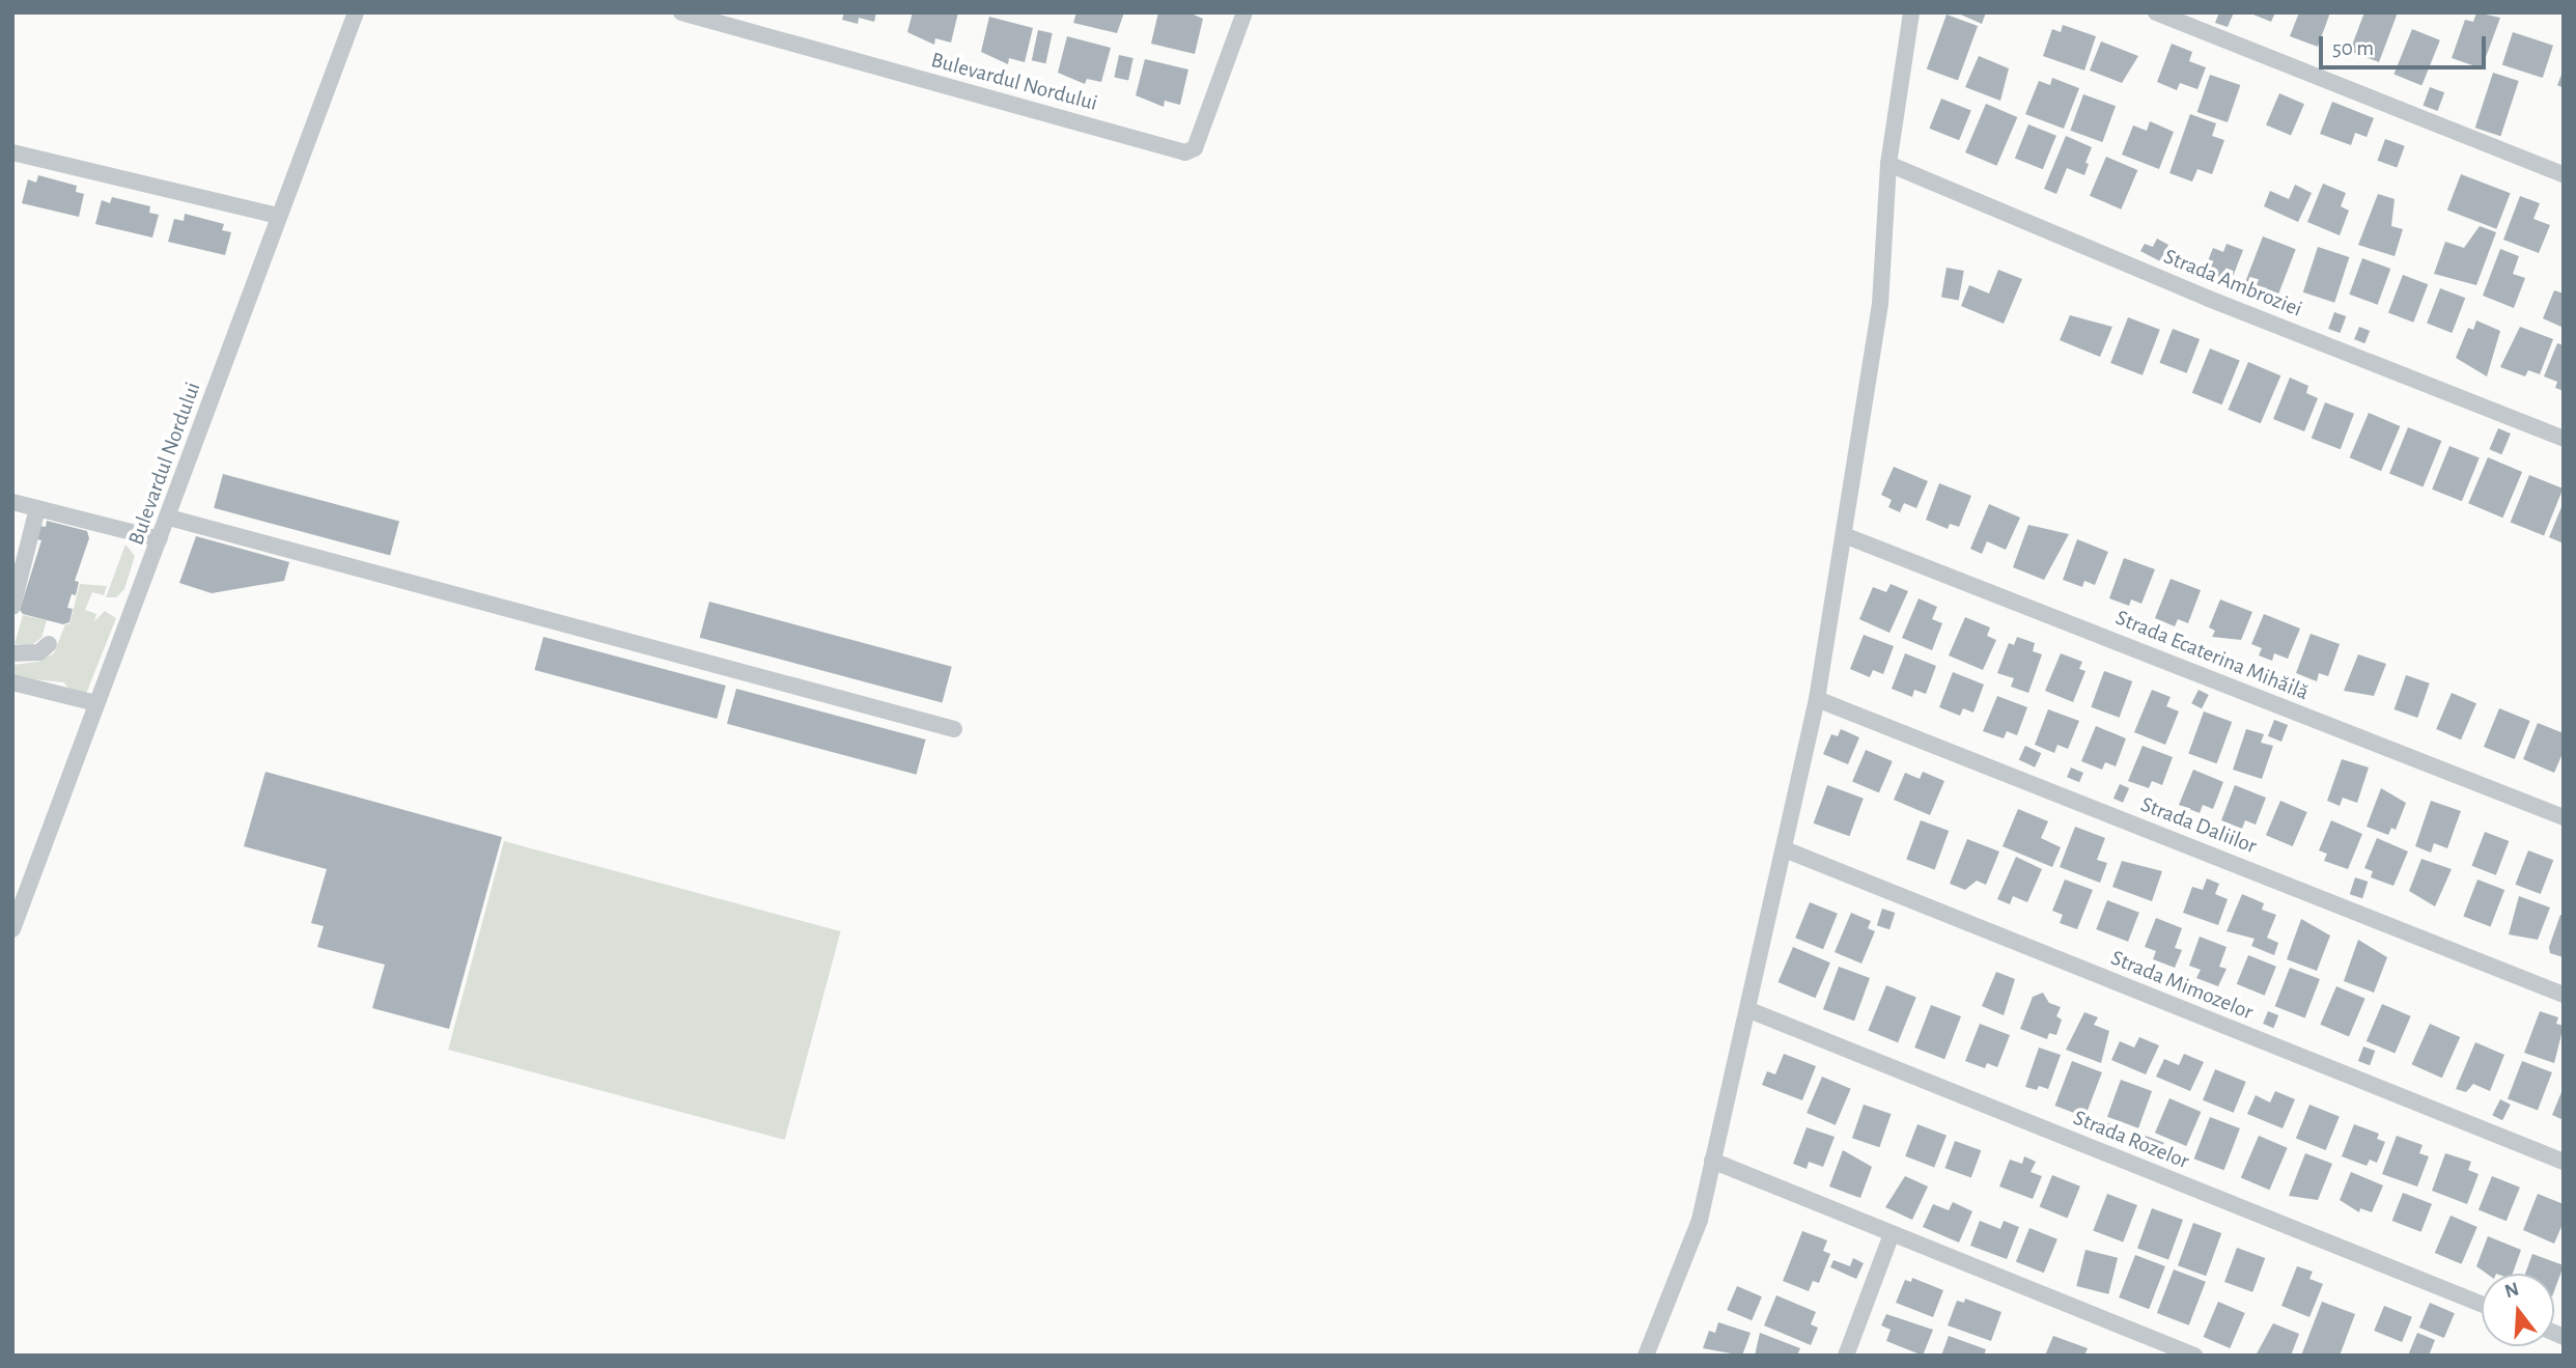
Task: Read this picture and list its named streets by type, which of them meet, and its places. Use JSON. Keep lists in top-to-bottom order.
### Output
{
  "streets": {
    "street": [
      "Bulevardul Nordului",
      "Strada Ambroziei",
      "Strada Ecaterina Mihăilă",
      "Strada Daliilor",
      "Strada Mimozelor",
      "Strada Rozelor"
    ]
  },
  "scale_bar": "50 m",
  "north": "top"
}
